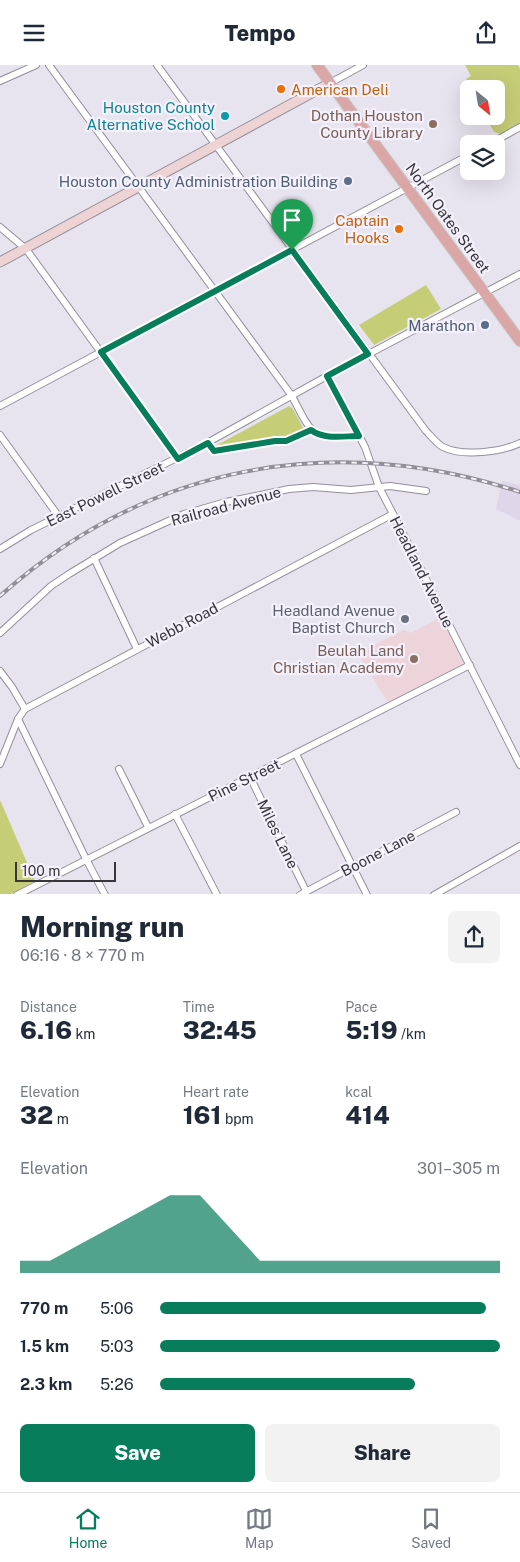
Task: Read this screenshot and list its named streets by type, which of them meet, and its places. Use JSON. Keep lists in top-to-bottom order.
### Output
{
  "streets": {
    "main road": ["North Oates Street"],
    "street": [
      "East Powell Street",
      "Railroad Avenue",
      "Headland Avenue",
      "Webb Road",
      "Pine Street",
      "Miles Lane",
      "Boone Lane"
    ]
  },
  "crossings": [
    ["North Oates Street", "East Powell Street"],
    ["East Powell Street", "Headland Avenue"],
    ["Railroad Avenue", "Headland Avenue"],
    ["Headland Avenue", "Webb Road"],
    ["Headland Avenue", "Pine Street"],
    ["Pine Street", "Miles Lane"],
    ["Miles Lane", "Boone Lane"]
  ],
  "places": [
    "American Deli",
    "Houston County Alternative School",
    "Dothan Houston County Library",
    "Houston County Administration Building",
    "Captain Hooks",
    "Marathon",
    "Headland Avenue Baptist Church",
    "Beulah Land Christian Academy"
  ],
  "scale_bar": "100 m",
  "north": "bottom right",
  "page": {
    "header": "Tempo",
    "scale": "100 m",
    "heading": ["Morning run", "06:16 · 8 × 770 m"],
    "stats": [
      ["Distance", "6.16 km"],
      ["Time", "32:45"],
      ["Pace", "5:19 /km"],
      ["Elevation", "32 m"],
      ["Heart rate", "161 bpm"],
      ["kcal", "414"]
    ],
    "chart": ["Elevation", "301–305 m"],
    "list": [
      {
        "name": "770 m",
        "note": "5:06"
      },
      {
        "name": "1.5 km",
        "note": "5:03"
      },
      {
        "name": "2.3 km",
        "note": "5:26"
      }
    ],
    "buttons": ["Save", "Share"],
    "tabs": ["Home", "Map", "Saved"]
  }
}
